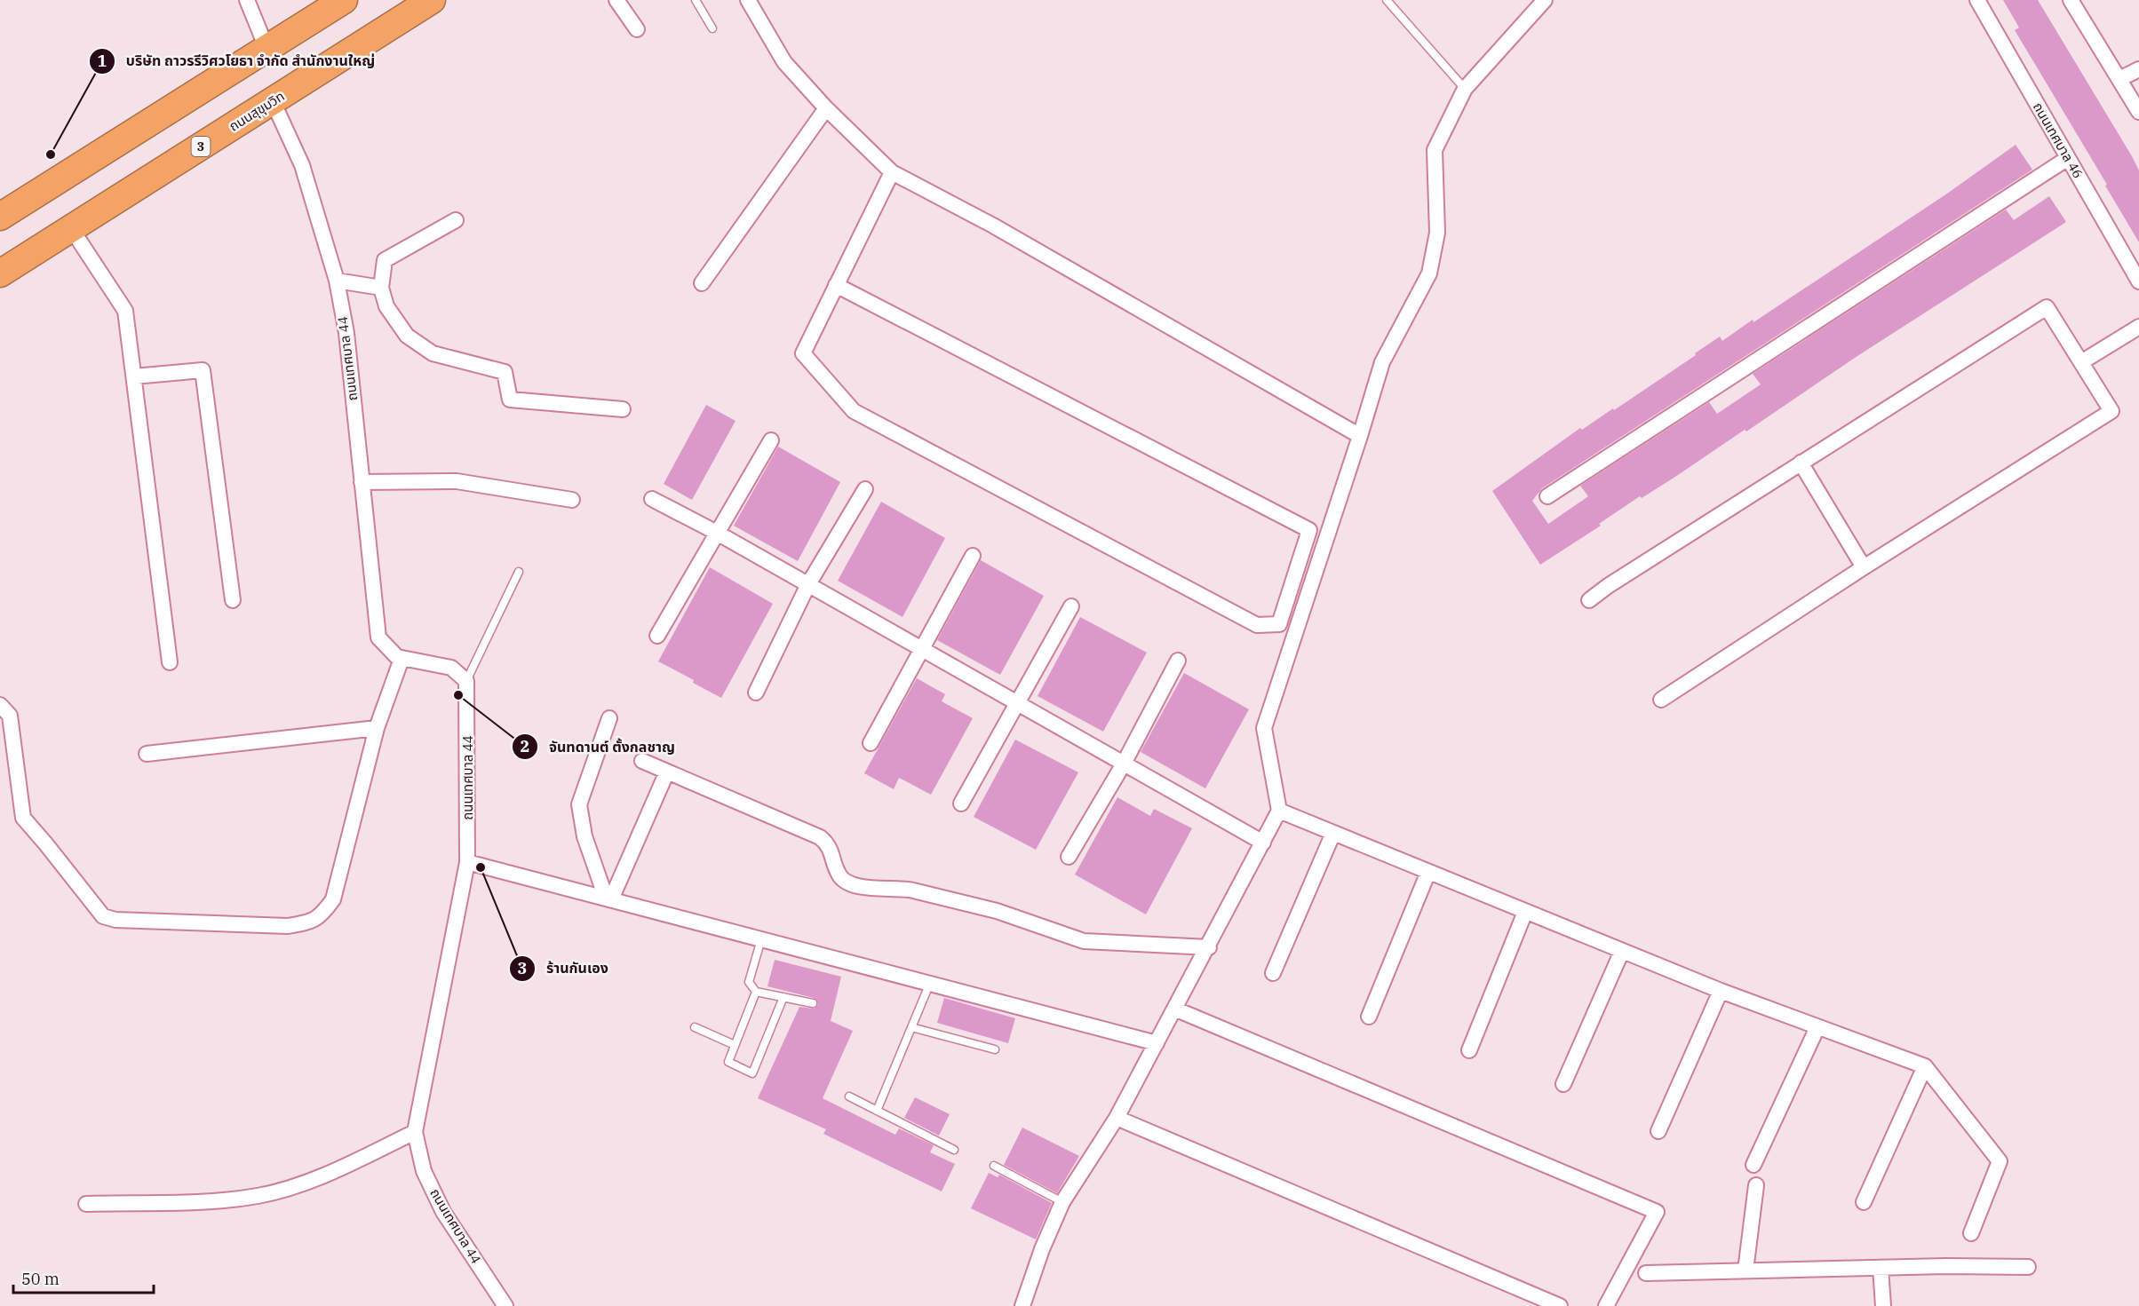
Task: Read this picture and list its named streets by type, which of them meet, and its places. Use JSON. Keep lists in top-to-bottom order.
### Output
{
  "streets": {
    "highway": ["ถนนสุขุมวิท", "3"],
    "street": ["ถนนเทศบาล 46", "ถนนเทศบาล 44"]
  },
  "crossings": [
    ["ถนนสุขุมวิท", "ถนนเทศบาล 44"]
  ],
  "places": ["บริษัท ถาวรรีวิศวโยธา จำกัด สำนักงานใหญ่", "จันทดานต์ ตั้งกลชาญ", "ร้านกันเอง"],
  "scale_bar": "50 m"
}
